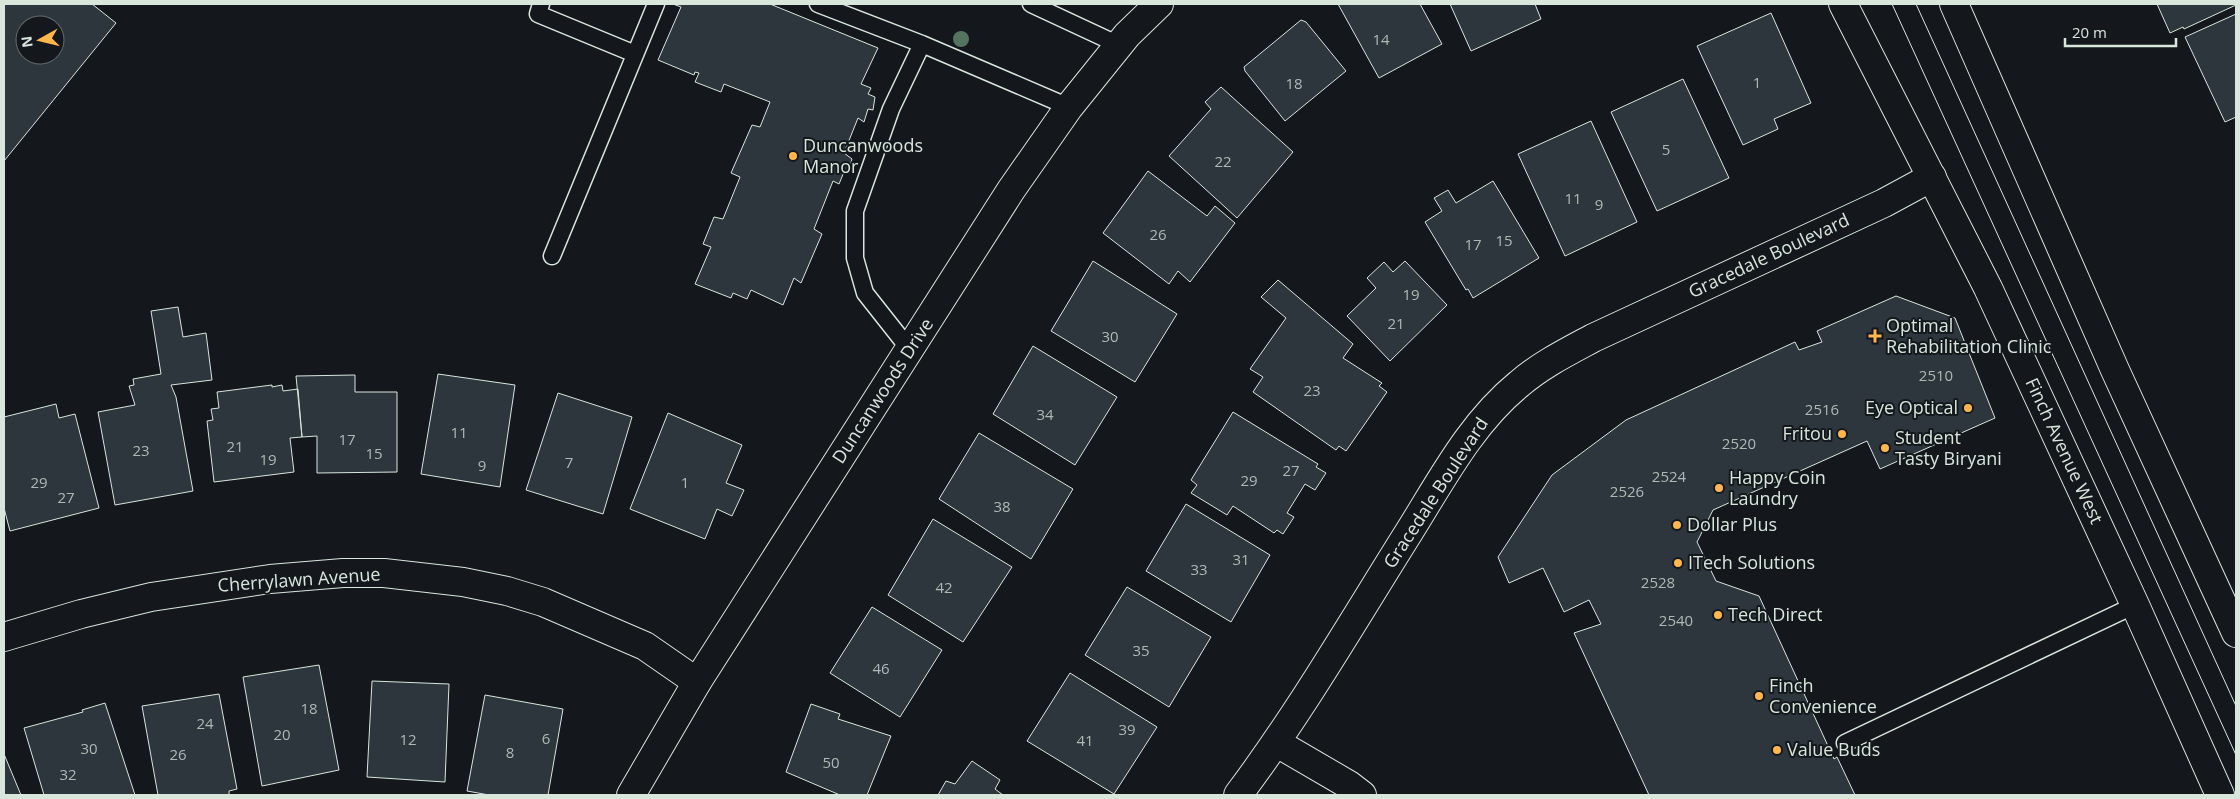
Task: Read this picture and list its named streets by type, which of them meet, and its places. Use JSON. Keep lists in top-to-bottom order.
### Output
{
  "streets": {
    "street": [
      "Gracedale Boulevard",
      "Duncanwoods Drive",
      "Finch Avenue West",
      "Cherrylawn Avenue"
    ]
  },
  "crossings": [
    ["Gracedale Boulevard", "Finch Avenue West"],
    ["Duncanwoods Drive", "Cherrylawn Avenue"]
  ],
  "places": {
    "other": [
      "Duncanwoods Manor",
      "Eye Optical",
      "Fritou",
      "Student Tasty Biryani",
      "Happy Coin Laundry",
      "Dollar Plus",
      "ITech Solutions",
      "Tech Direct",
      "Finch Convenience",
      "Value Buds"
    ],
    "health": ["Optimal Rehabilitation Clinic"]
  },
  "house_numbers": [
    "14",
    "1",
    "18",
    "5",
    "22",
    "11",
    "9",
    "26",
    "15",
    "17",
    "19",
    "21",
    "30",
    "2510",
    "23",
    "2516",
    "34",
    "11",
    "17",
    "2520",
    "21",
    "23",
    "15",
    "19",
    "7",
    "9",
    "27",
    "2524",
    "29",
    "29",
    "1",
    "2526",
    "27",
    "38",
    "31",
    "33",
    "2528",
    "42",
    "2540",
    "35",
    "46",
    "18",
    "24",
    "39",
    "20",
    "6",
    "12",
    "41",
    "30",
    "8",
    "26",
    "50",
    "32"
  ],
  "scale_bar": "20 m",
  "north": "left"
}
